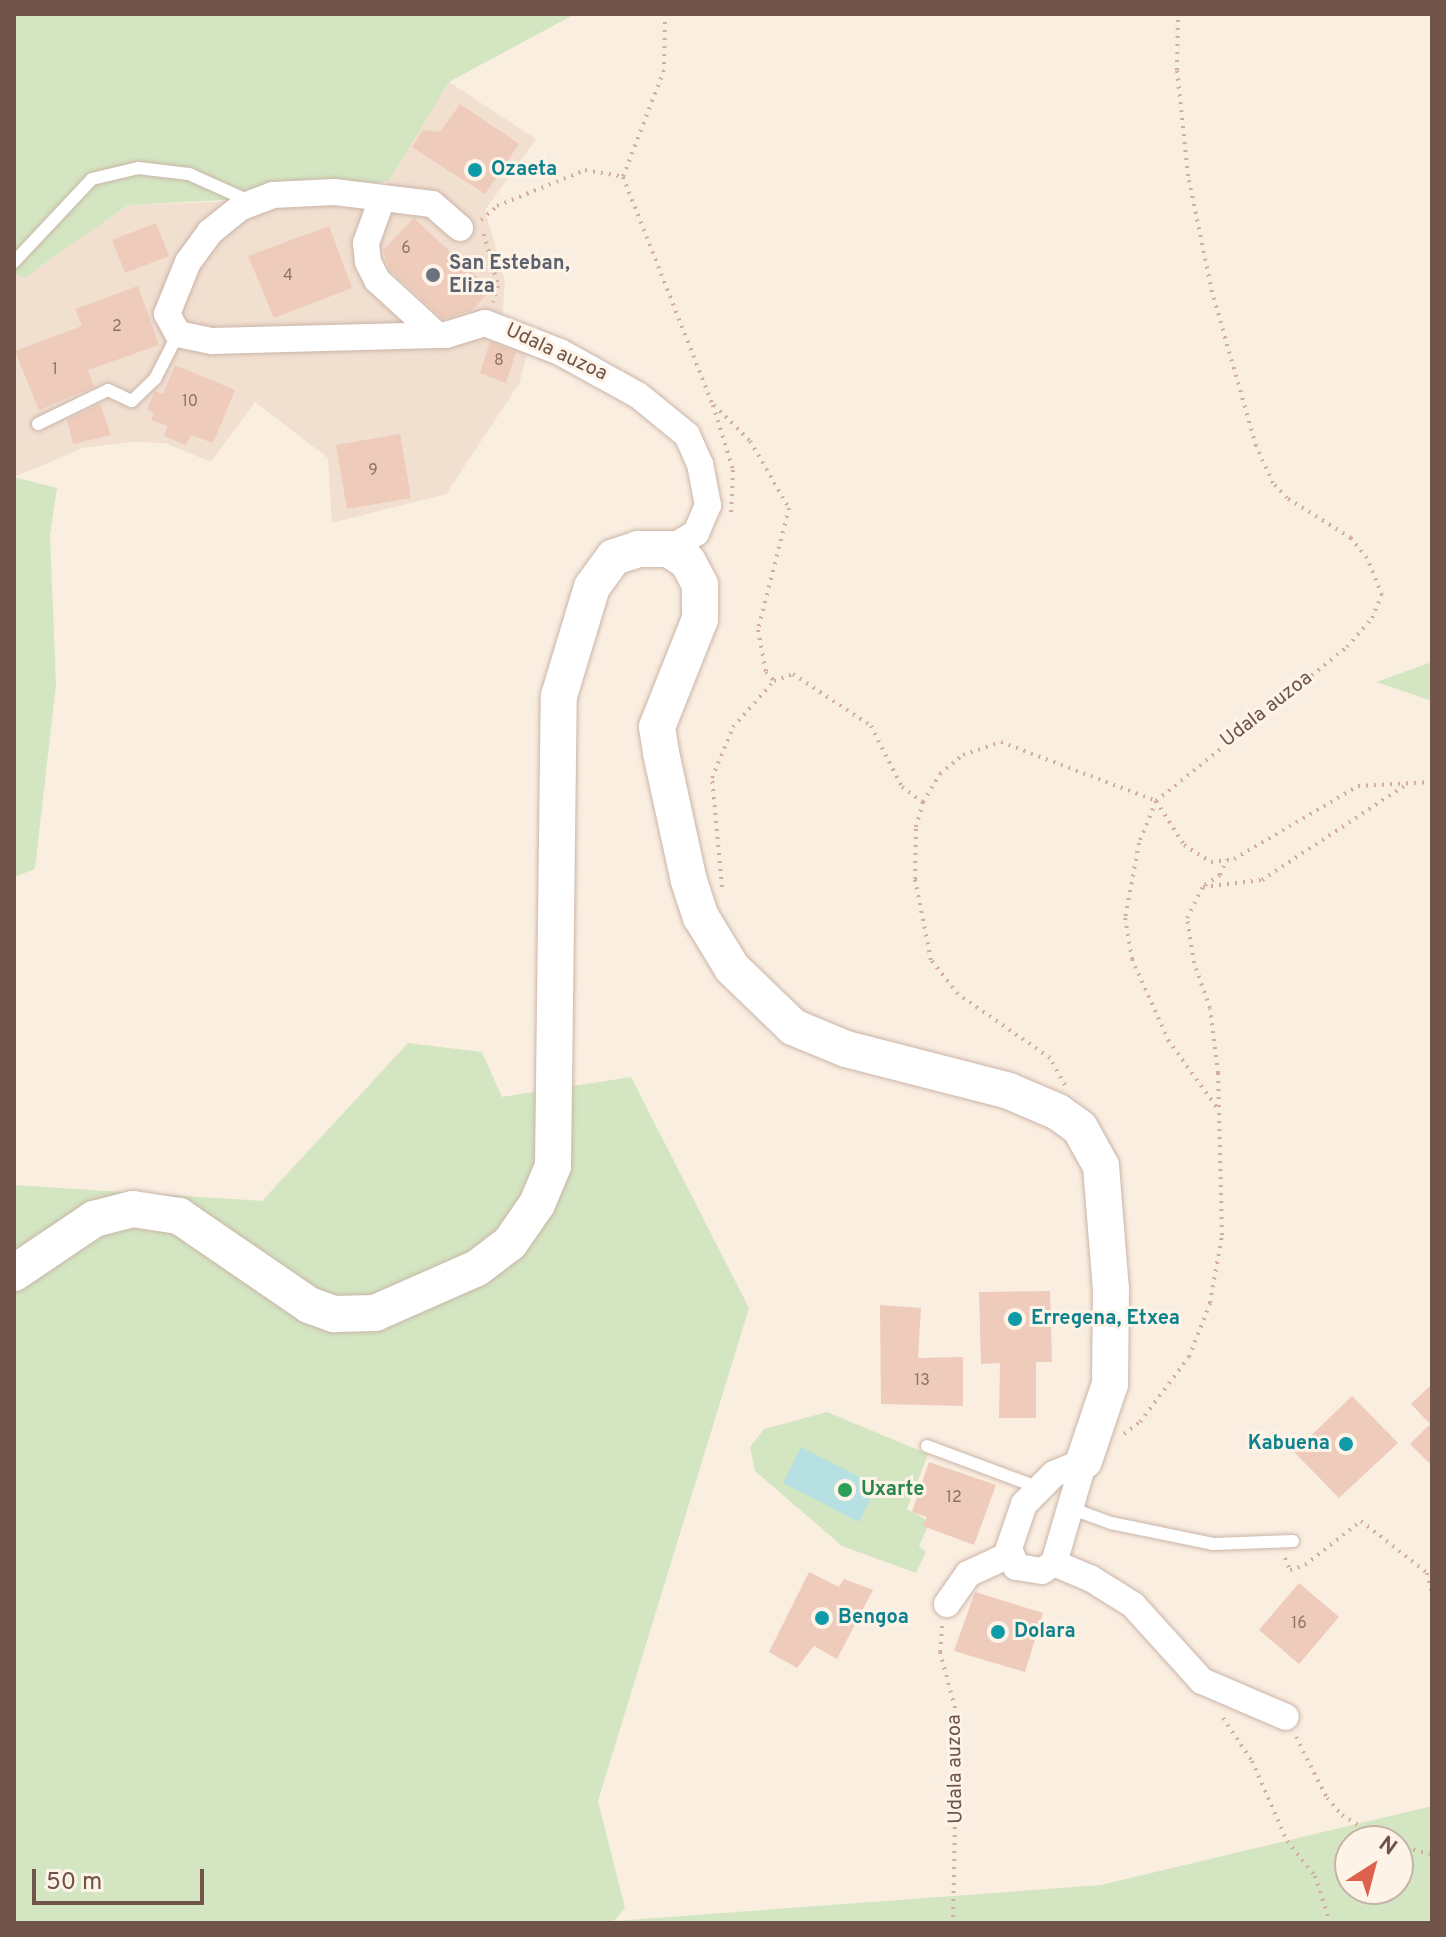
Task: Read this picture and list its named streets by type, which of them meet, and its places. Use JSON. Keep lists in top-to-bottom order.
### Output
{
  "streets": {
    "street": ["Udala auzoa"]
  },
  "places": [
    "Ozaeta",
    "San Esteban, Eliza",
    "Erregena, Etxea",
    "Kabuena",
    "Uxarte",
    "Bengoa",
    "Dolara"
  ],
  "house_numbers": [
    "6",
    "4",
    "2",
    "8",
    "1",
    "10",
    "9",
    "13",
    "12",
    "16"
  ],
  "scale_bar": "50 m",
  "north": "top right"
}
